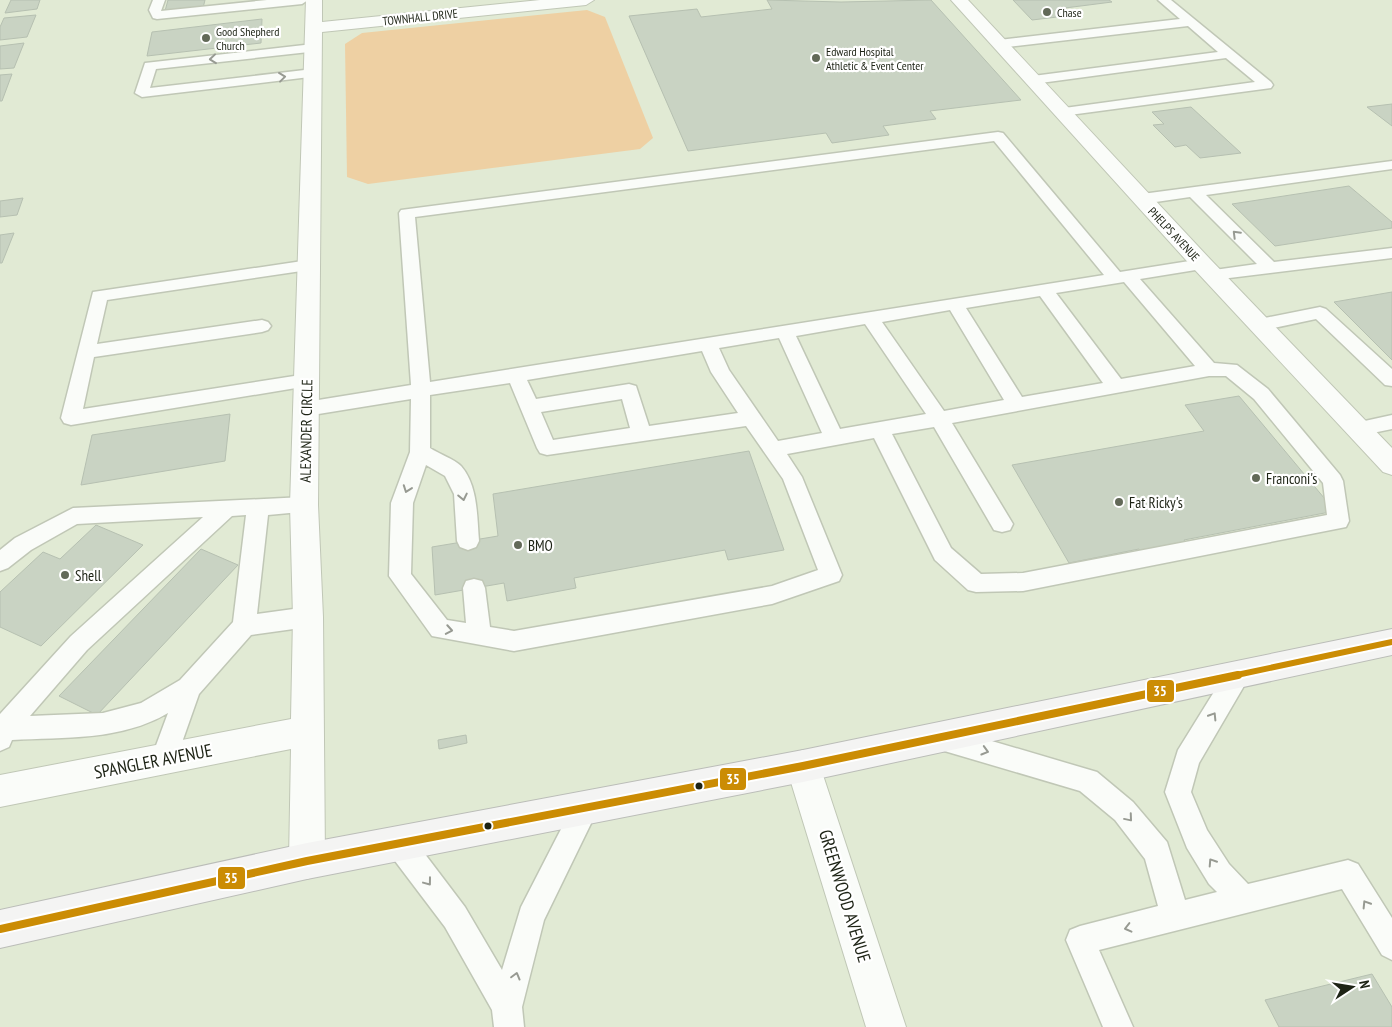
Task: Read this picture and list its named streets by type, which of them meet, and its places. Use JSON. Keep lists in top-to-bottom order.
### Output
{
  "streets": {
    "street": [
      "TOWNHALL DRIVE",
      "PHELPS AVENUE",
      "ALEXANDER CIRCLE",
      "SPANGLER AVENUE",
      "GREENWOOD AVENUE"
    ]
  },
  "crossings": [
    ["TOWNHALL DRIVE", "ALEXANDER CIRCLE"],
    ["ALEXANDER CIRCLE", "SPANGLER AVENUE"]
  ],
  "places": [
    "Chase",
    "Good Shepherd Church",
    "Edward Hospital Athletic & Event Center",
    "Franconi's",
    "Fat Ricky's",
    "BMO",
    "Shell"
  ],
  "lines": ["transit line 35"],
  "north": "right"
}
